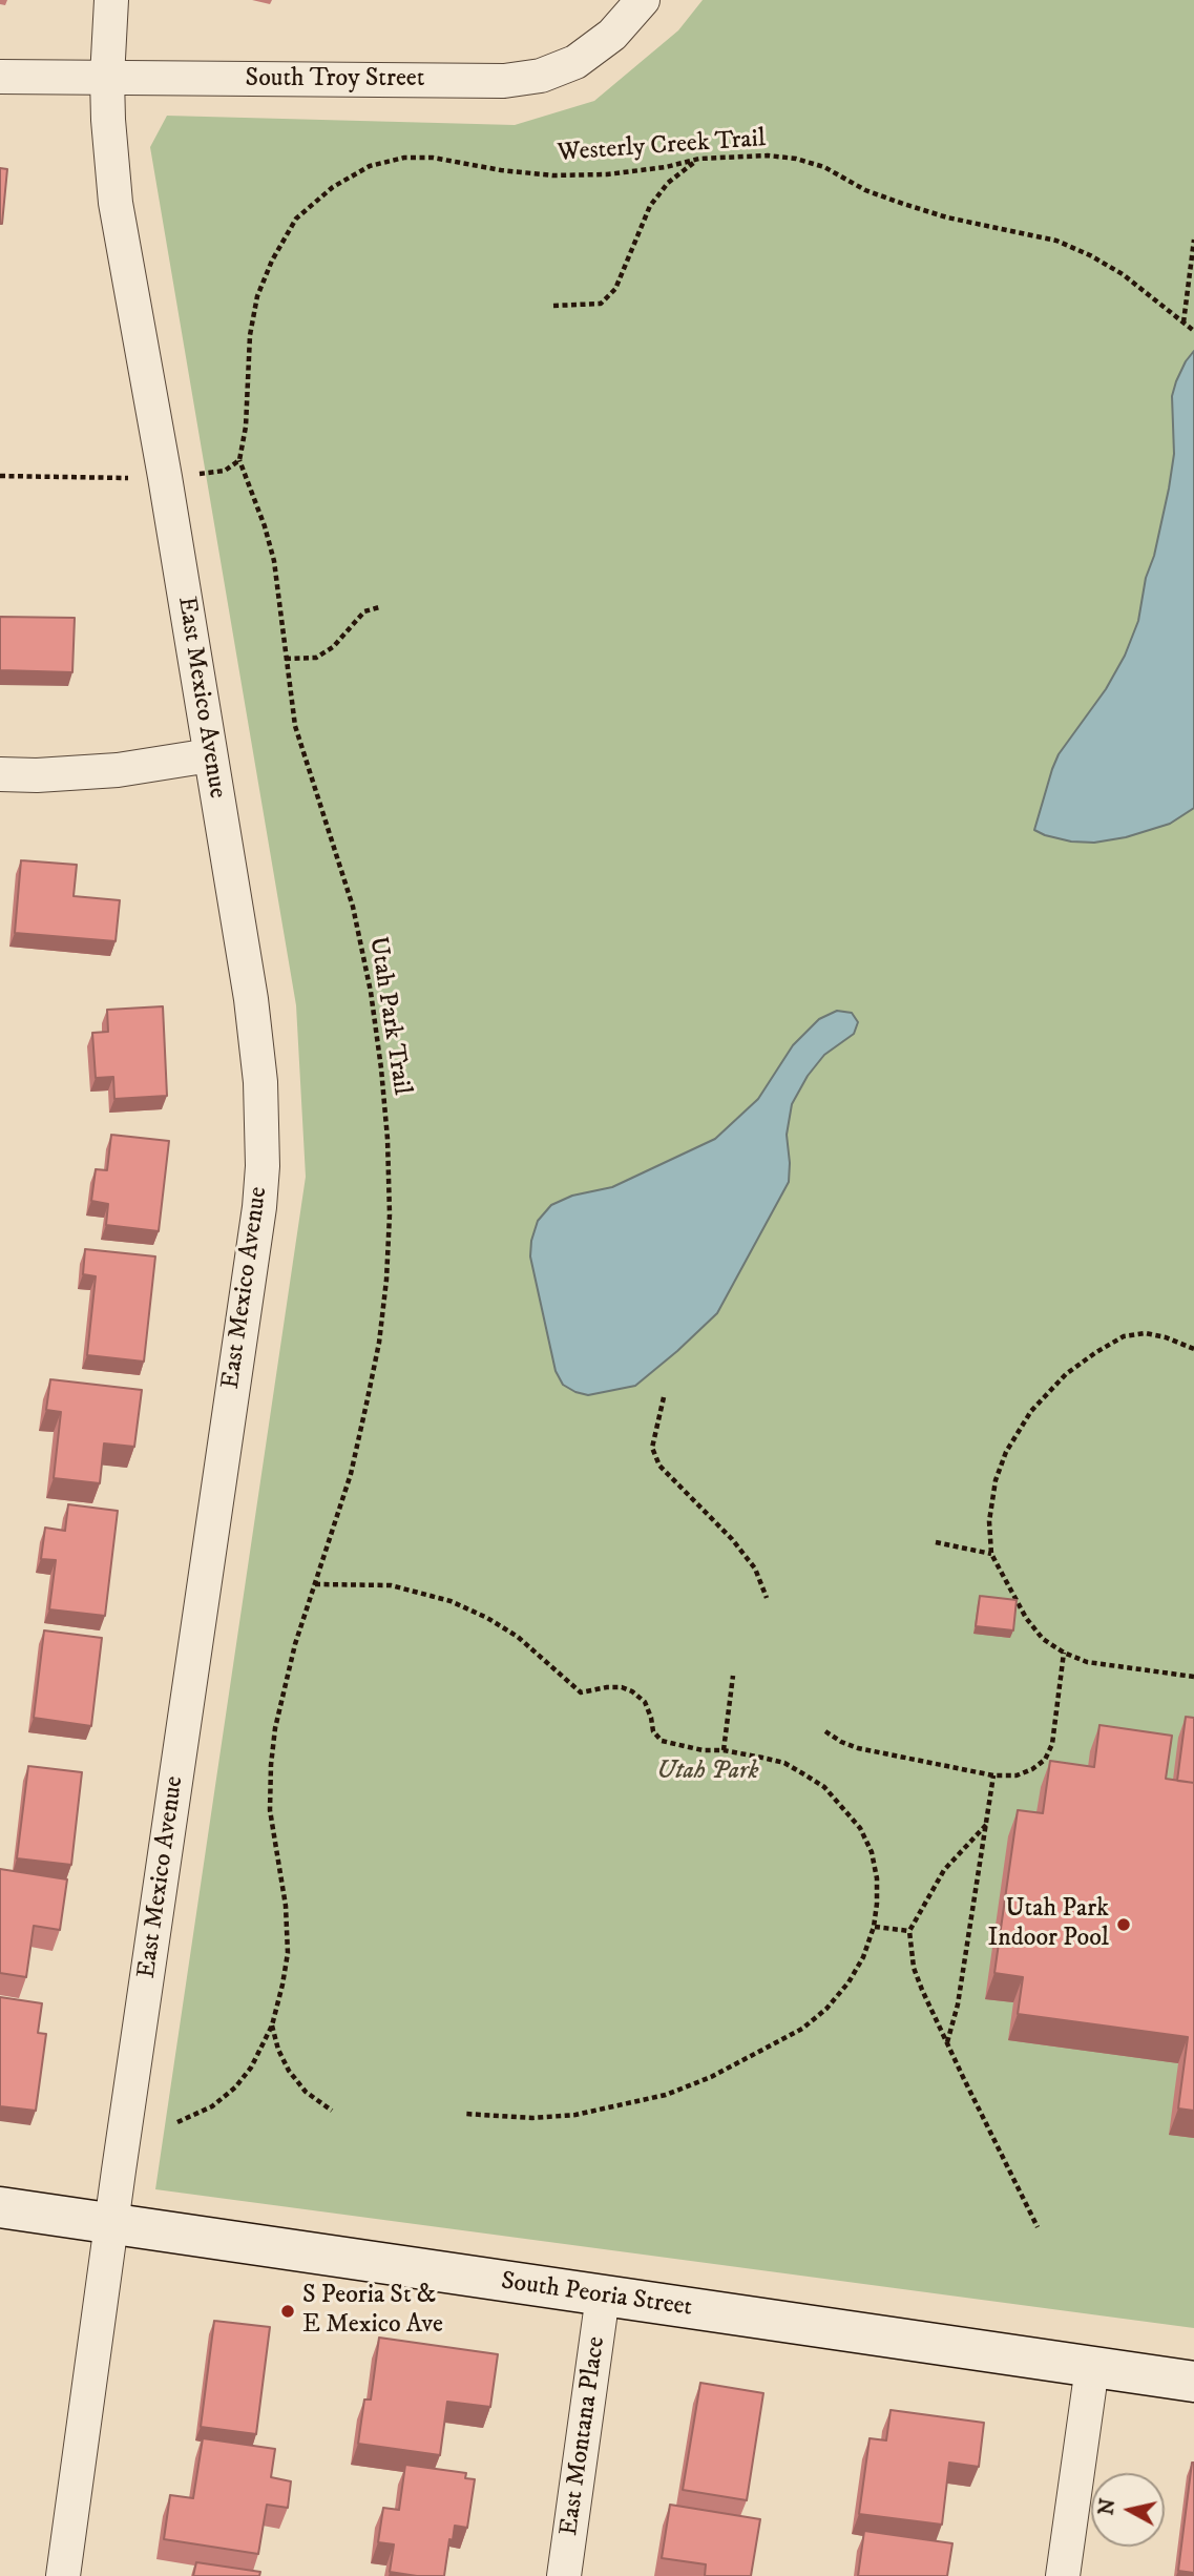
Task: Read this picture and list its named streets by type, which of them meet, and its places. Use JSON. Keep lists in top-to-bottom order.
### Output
{
  "streets": {
    "main road": ["South Peoria Street"],
    "street": ["South Troy Street", "East Mexico Avenue", "East Montana Place"],
    "path": ["Westerly Creek Trail", "Utah Park Trail"]
  },
  "crossings": [
    ["South Troy Street", "East Mexico Avenue"],
    ["Westerly Creek Trail", "Utah Park Trail"],
    ["East Mexico Avenue", "South Peoria Street"],
    ["South Peoria Street", "East Montana Place"]
  ],
  "parks": ["Utah Park"],
  "places": ["Utah Park Indoor Pool", "S Peoria St & E Mexico Ave"],
  "north": "left"
}
